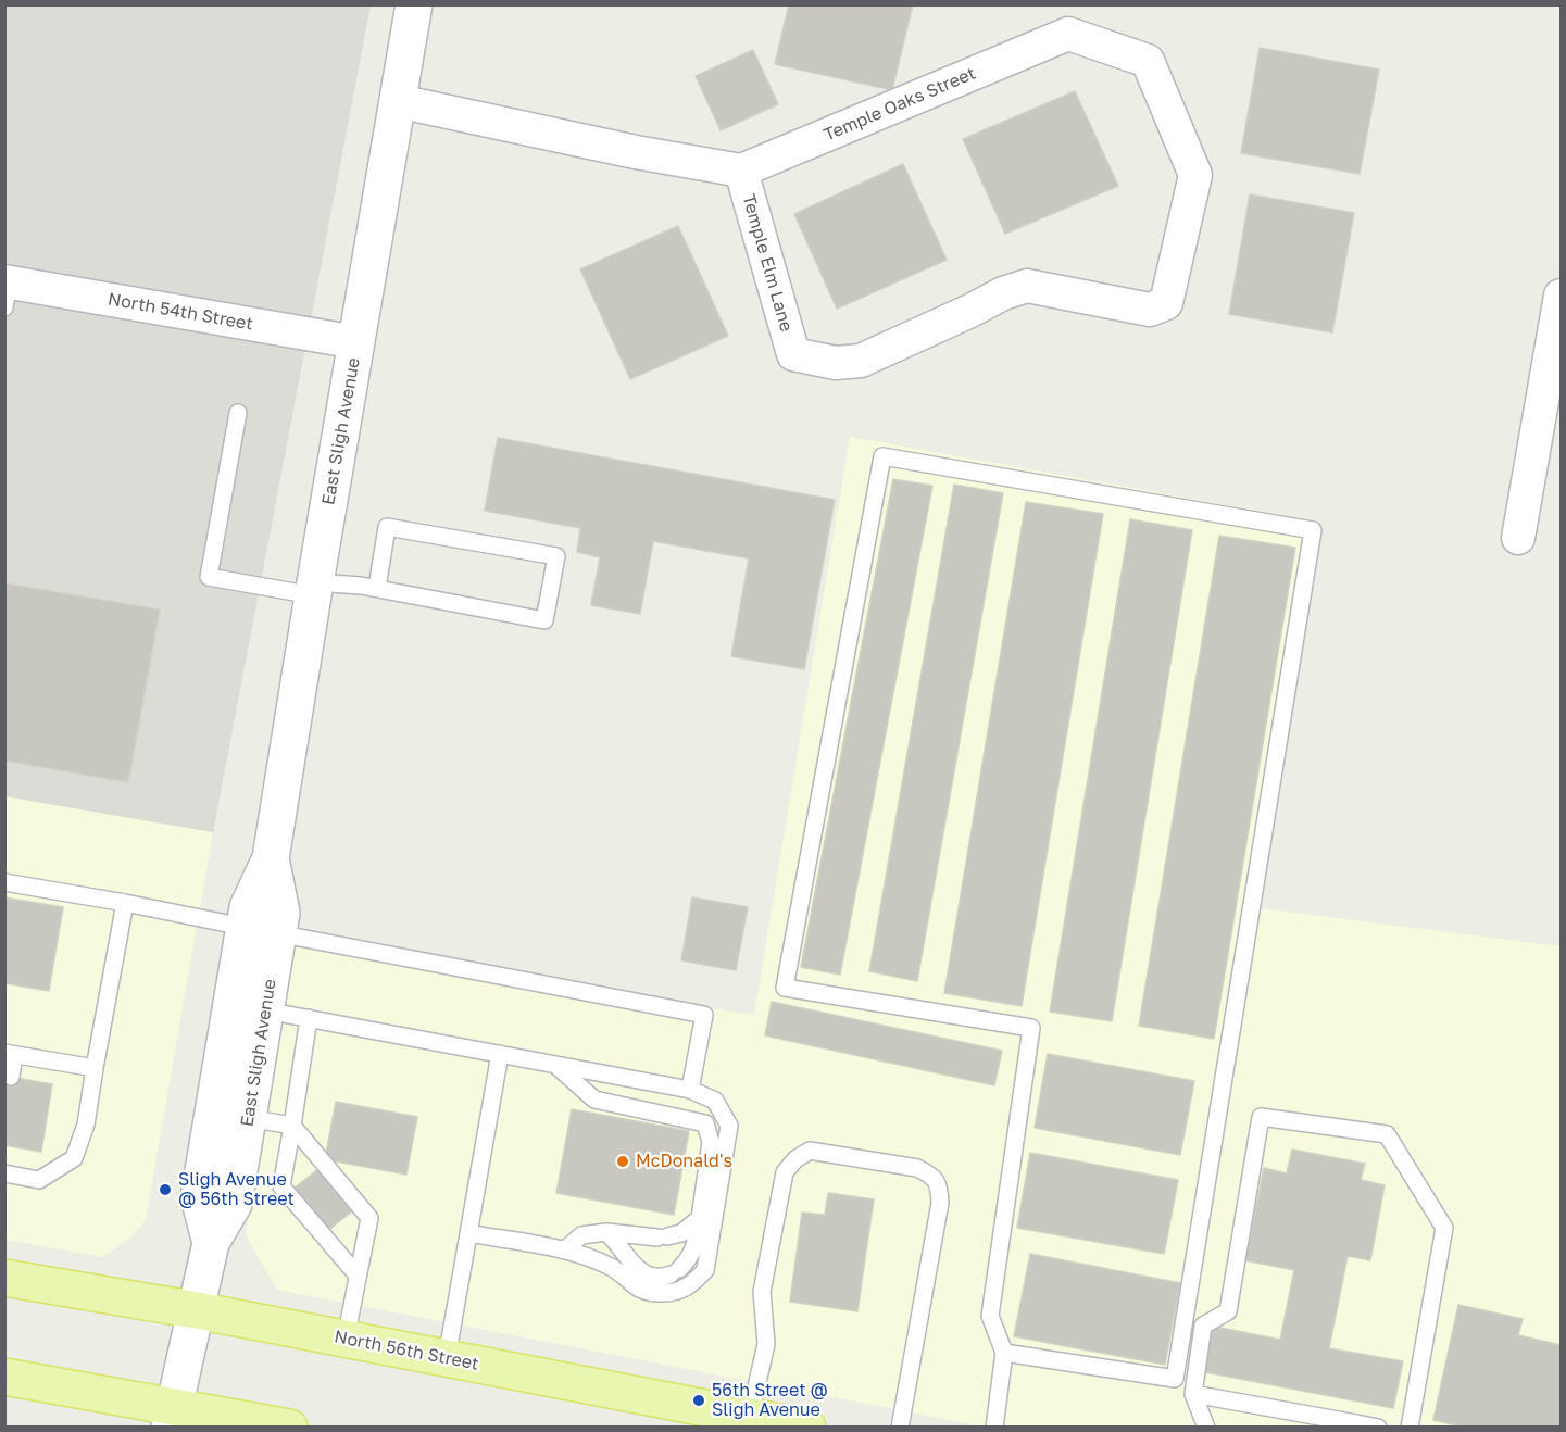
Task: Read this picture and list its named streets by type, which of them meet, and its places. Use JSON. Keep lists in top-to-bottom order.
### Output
{
  "streets": {
    "main road": ["North 56th Street"],
    "street": [
      "Temple Oaks Street",
      "Temple Elm Lane",
      "North 54th Street",
      "East Sligh Avenue"
    ]
  },
  "crossings": [
    ["Temple Oaks Street", "Temple Elm Lane"],
    ["North 54th Street", "East Sligh Avenue"],
    ["East Sligh Avenue", "North 56th Street"]
  ],
  "places": ["McDonald's", "Sligh Avenue @ 56th Street", "56th Street @ Sligh Avenue"]
}
